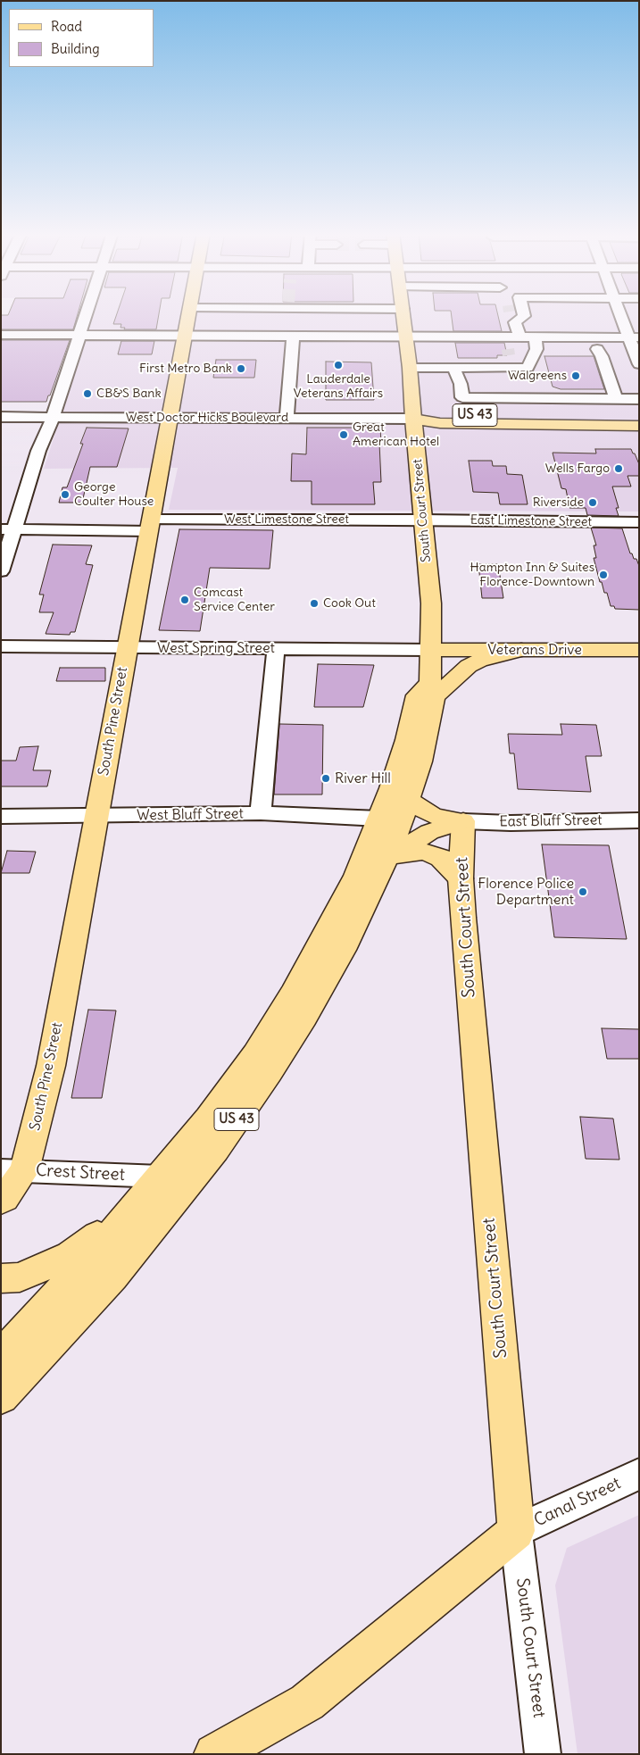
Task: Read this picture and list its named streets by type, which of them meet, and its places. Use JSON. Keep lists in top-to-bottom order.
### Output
{
  "streets": {
    "main road": [
      "US 43",
      "South Court Street",
      "Veterans Drive",
      "South Pine Street"
    ],
    "street": [
      "West Doctor Hicks Boulevard",
      "West Limestone Street",
      "East Limestone Street",
      "West Spring Street",
      "West Bluff Street",
      "East Bluff Street",
      "Crest Street",
      "Canal Street"
    ]
  },
  "crossings": [
    ["US 43", "West Doctor Hicks Boulevard"],
    ["US 43", "South Court Street"],
    ["US 43", "West Bluff Street"],
    ["US 43", "Crest Street"],
    ["West Doctor Hicks Boulevard", "South Court Street"],
    ["West Doctor Hicks Boulevard", "South Pine Street"],
    ["South Court Street", "West Limestone Street"],
    ["South Court Street", "East Limestone Street"],
    ["South Court Street", "West Spring Street"],
    ["South Court Street", "Veterans Drive"],
    ["South Court Street", "East Bluff Street"],
    ["South Court Street", "Canal Street"],
    ["West Limestone Street", "East Limestone Street"],
    ["West Limestone Street", "South Pine Street"],
    ["West Spring Street", "Veterans Drive"],
    ["West Spring Street", "South Pine Street"],
    ["South Pine Street", "West Bluff Street"],
    ["South Pine Street", "Crest Street"]
  ],
  "places": [
    "Lauderdale Veterans Affairs",
    "First Metro Bank",
    "Walgreens",
    "CB&S Bank",
    "Great American Hotel",
    "Wells Fargo",
    "George Coulter House",
    "Riverside",
    "Hampton Inn & Suites Florence-Downtown",
    "Comcast Service Center",
    "Cook Out",
    "River Hill",
    "Florence Police Department"
  ],
  "legend": ["Road", "Building"]
}
